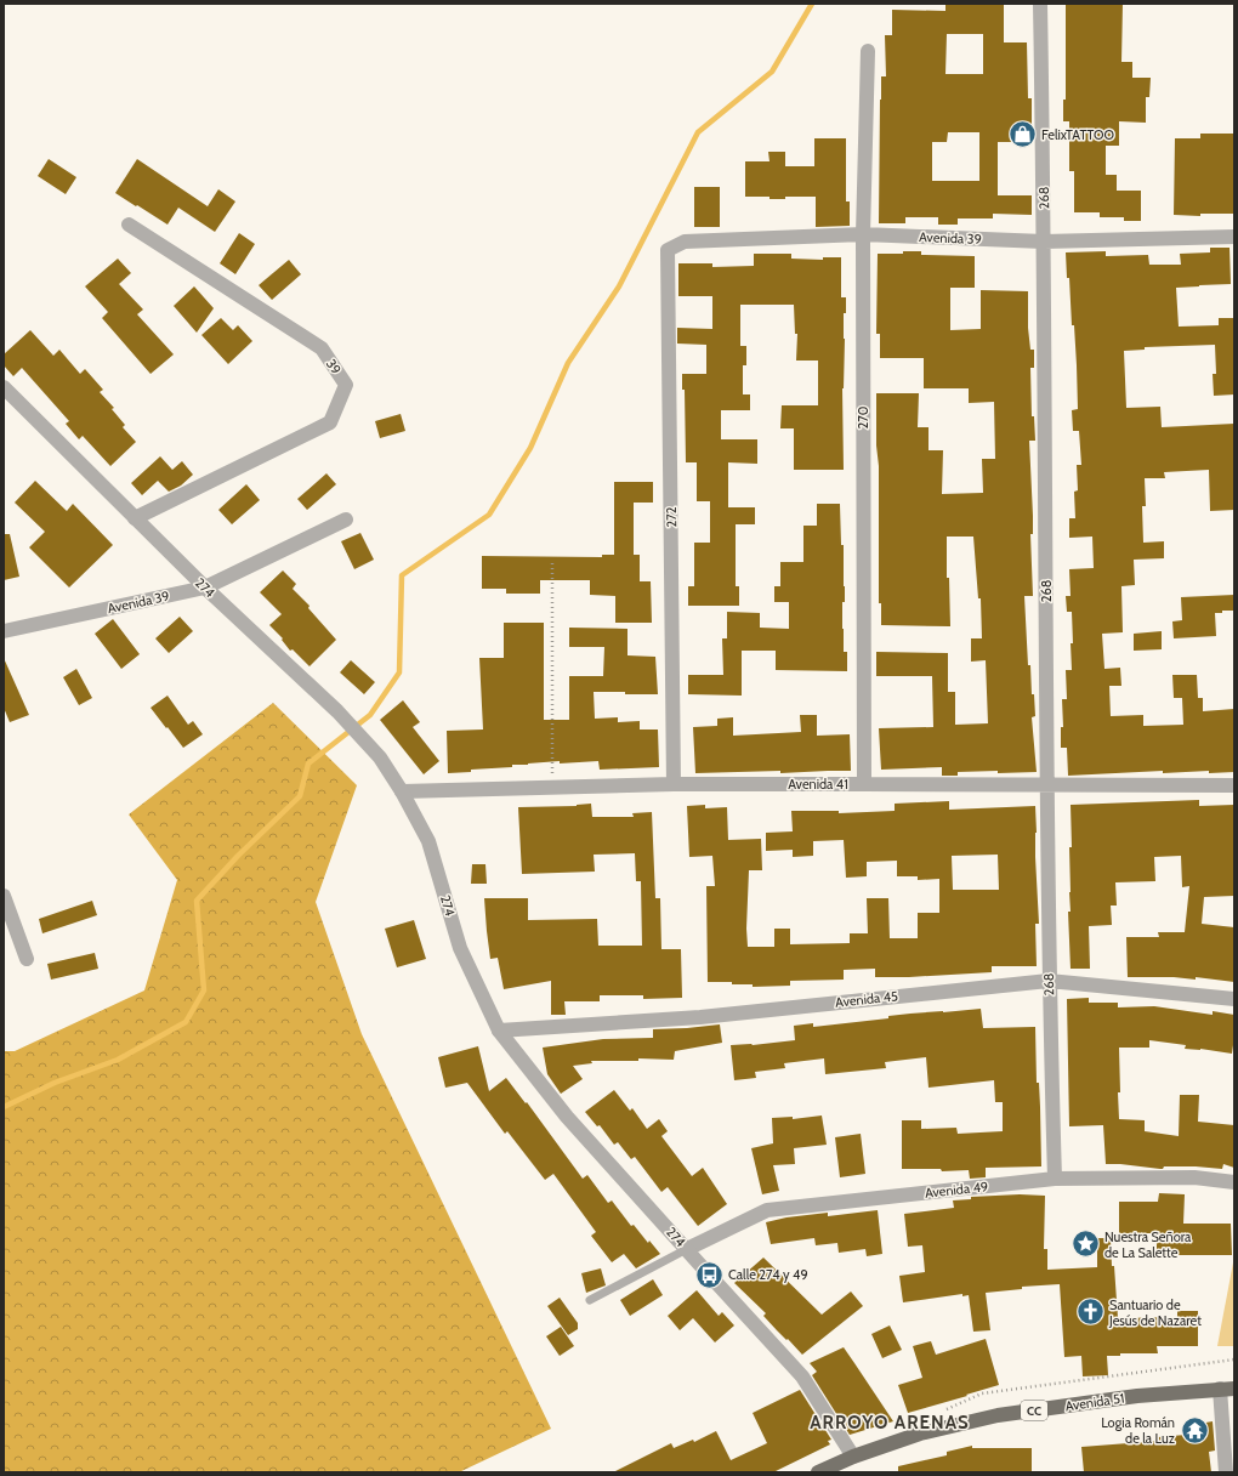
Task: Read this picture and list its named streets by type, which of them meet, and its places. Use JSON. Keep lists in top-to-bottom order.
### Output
{
  "streets": {
    "main road": ["Avenida 51", "CC"],
    "street": [
      "268",
      "Avenida 39",
      "39",
      "270",
      "272",
      "274",
      "Avenida 41",
      "Avenida 45",
      "Avenida 49"
    ]
  },
  "crossings": [
    ["268", "Avenida 39"],
    ["268", "Avenida 41"],
    ["268", "Avenida 45"],
    ["268", "Avenida 49"],
    ["Avenida 39", "270"],
    ["Avenida 39", "272"],
    ["Avenida 39", "274"],
    ["39", "274"],
    ["270", "Avenida 41"],
    ["272", "Avenida 41"],
    ["274", "Avenida 41"],
    ["274", "Avenida 45"],
    ["274", "Avenida 49"],
    ["274", "Avenida 51"]
  ],
  "districts": ["ARROYO ARENAS"],
  "places": {
    "shop": ["FelixTATTOO"],
    "place": ["Nuestra Señora de La Salette"],
    "bus stop": ["Calle 274 y 49"],
    "church": ["Santuario de Jesús de Nazaret"],
    "temple": ["Logia Román de la Luz"]
  }
}
